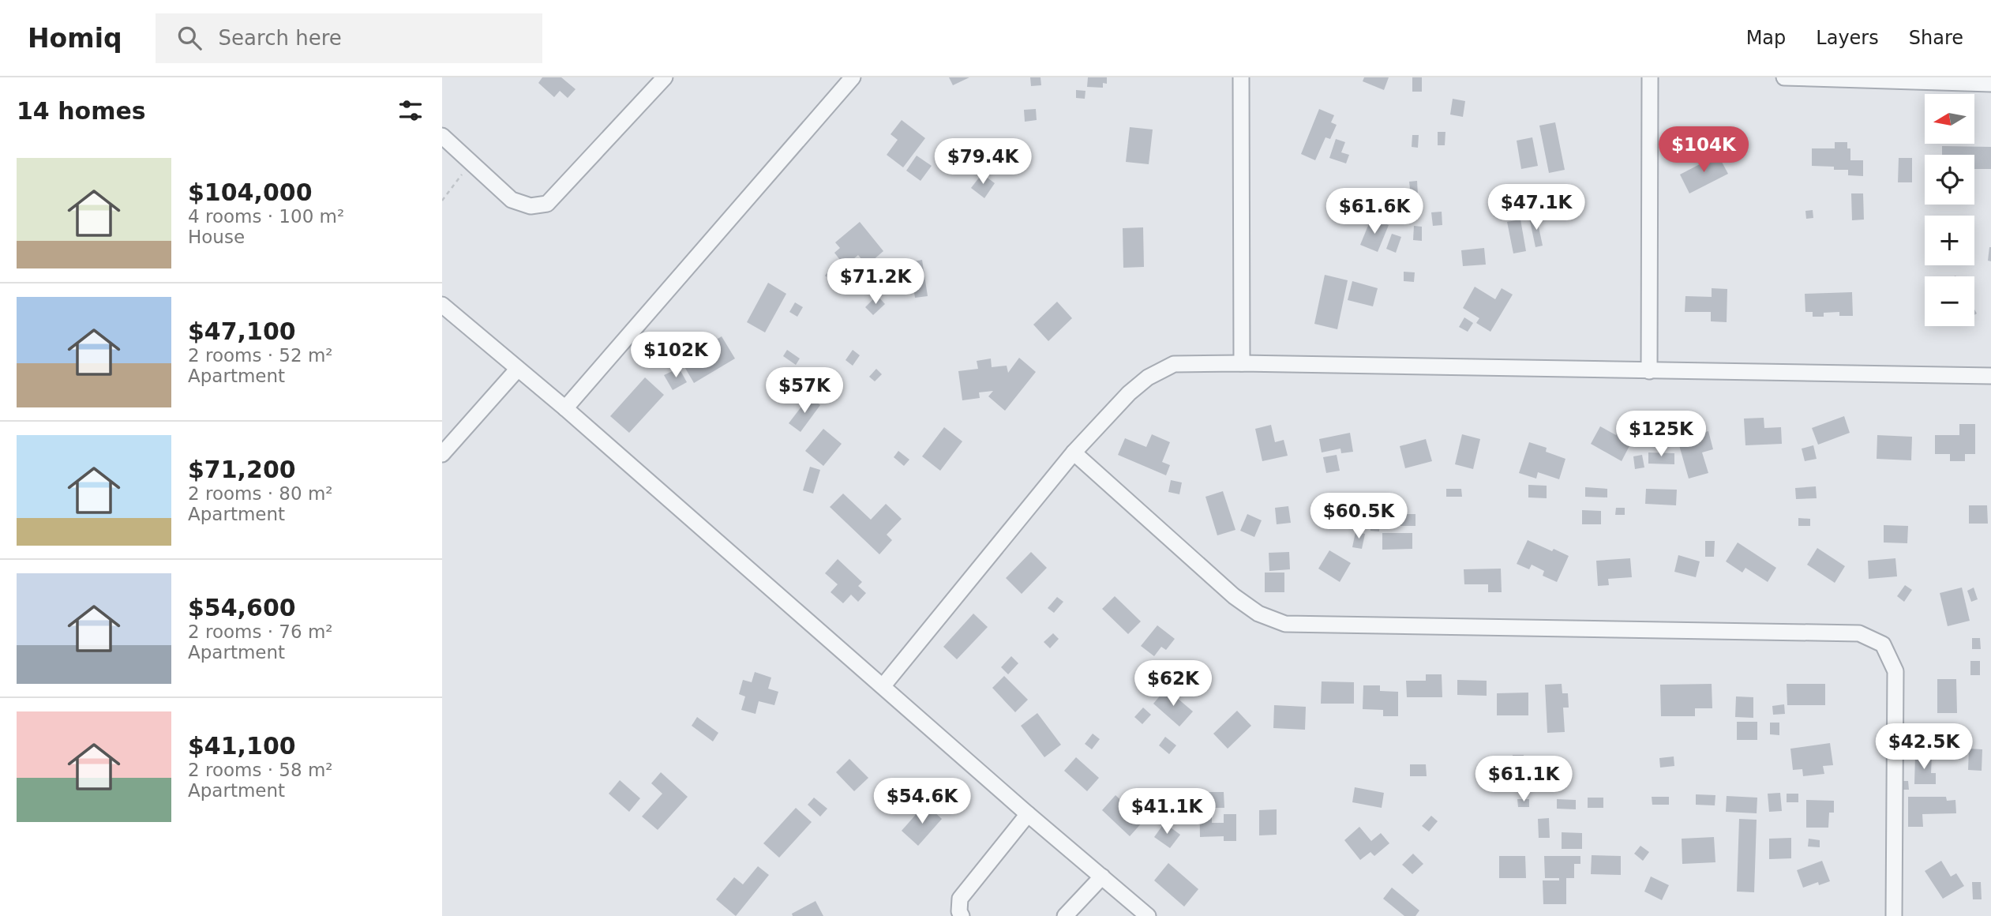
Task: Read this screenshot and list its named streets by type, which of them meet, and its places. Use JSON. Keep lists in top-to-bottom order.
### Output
{
  "north": "left",
  "page": {
    "header": "Homiq",
    "search": "Search here",
    "nav": ["Map", "Layers", "Share"],
    "heading": "14 homes",
    "map_buttons": ["+", "−"],
    "price": [
      "$104K",
      "$79.4K",
      "$47.1K",
      "$61.6K",
      "$71.2K",
      "$102K",
      "$57K",
      "$125K",
      "$60.5K",
      "$62K",
      "$42.5K",
      "$61.1K",
      "$54.6K",
      "$41.1K"
    ],
    "list": [
      {
        "name": "$104,000",
        "note": "4 rooms · 100 m² · House"
      },
      {
        "name": "$47,100",
        "note": "2 rooms · 52 m² · Apartment"
      },
      {
        "name": "$71,200",
        "note": "2 rooms · 80 m² · Apartment"
      },
      {
        "name": "$54,600",
        "note": "2 rooms · 76 m² · Apartment"
      },
      {
        "name": "$41,100",
        "note": "2 rooms · 58 m² · Apartment"
      }
    ]
  }
}
